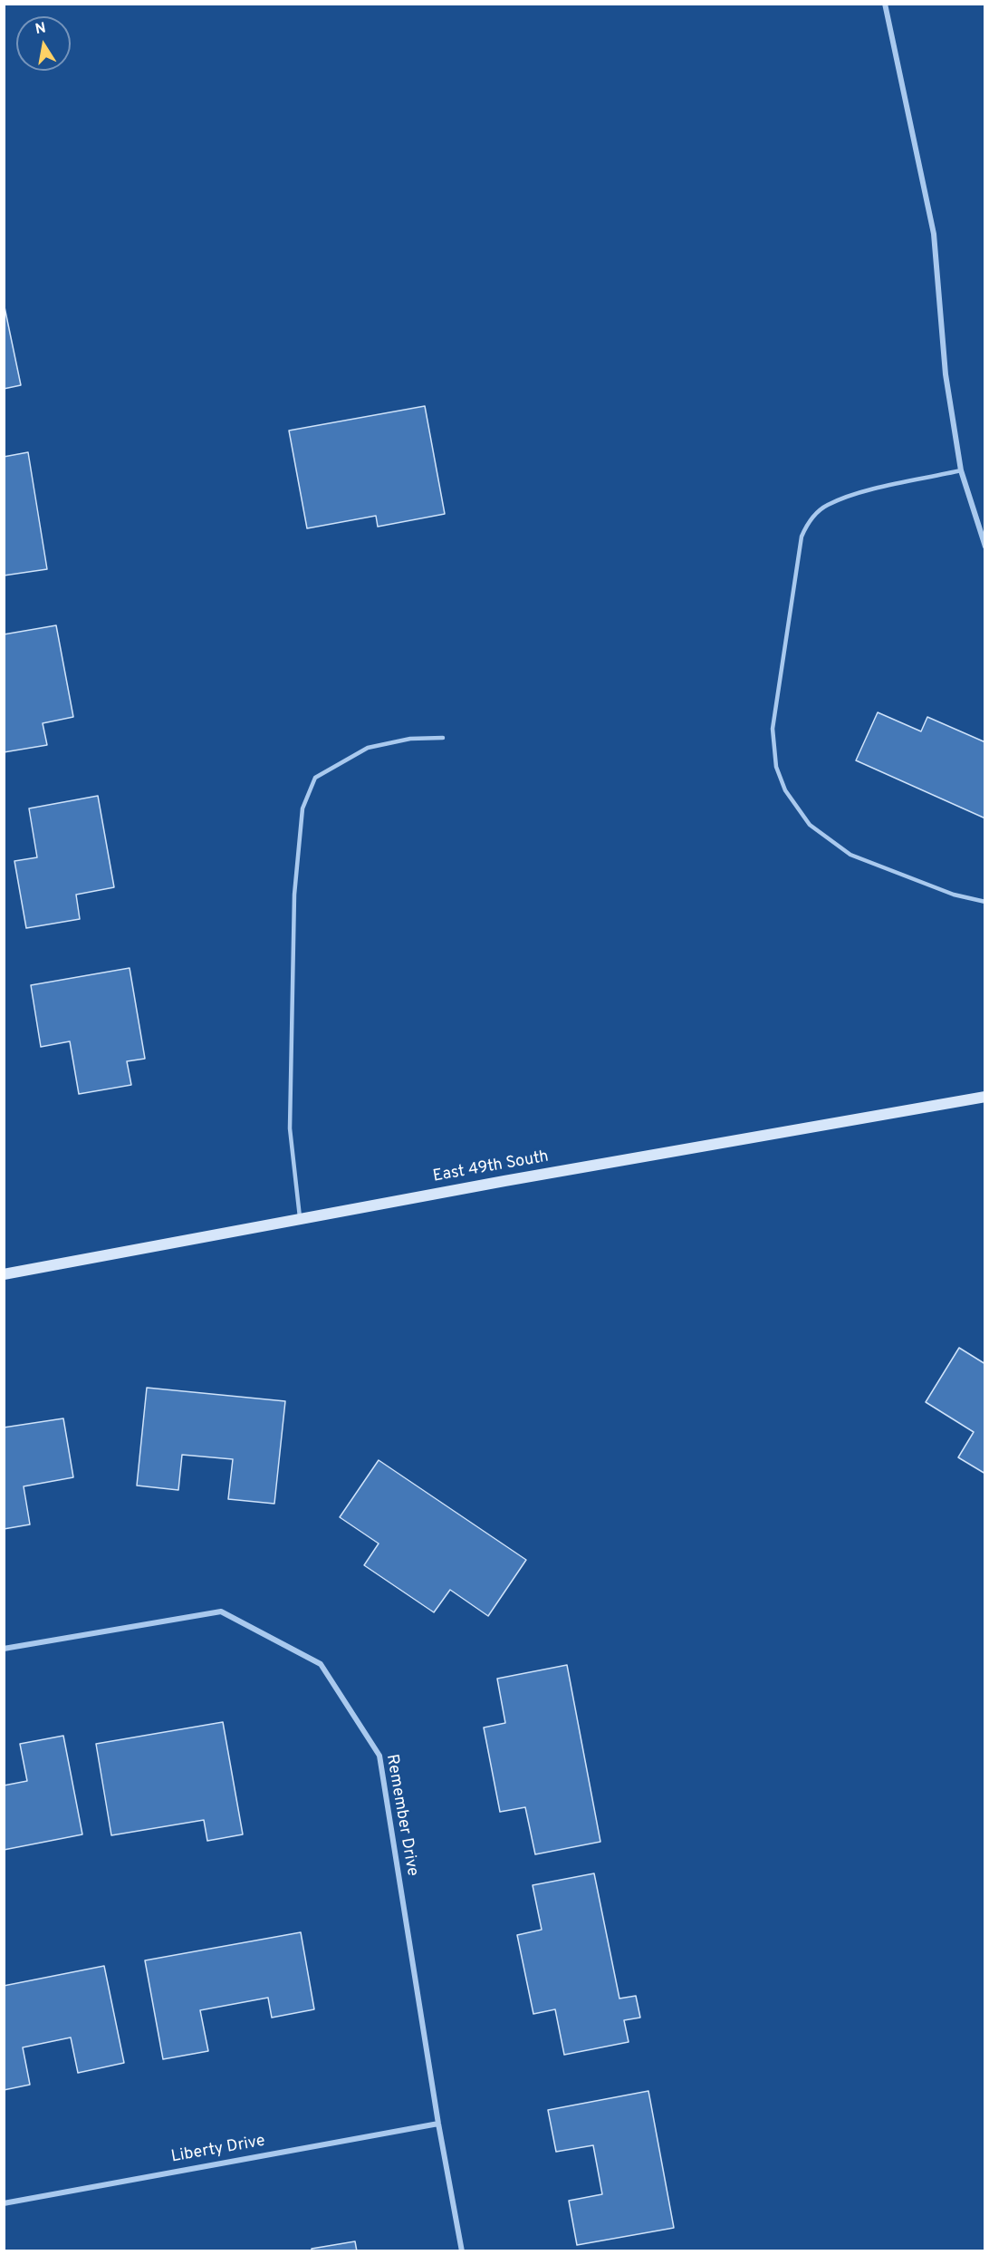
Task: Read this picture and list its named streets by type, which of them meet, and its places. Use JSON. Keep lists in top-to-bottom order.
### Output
{
  "streets": {
    "street": ["East 49th South", "Remember Drive", "Liberty Drive"]
  },
  "crossings": [
    ["Remember Drive", "Liberty Drive"]
  ],
  "north": "top"
}
